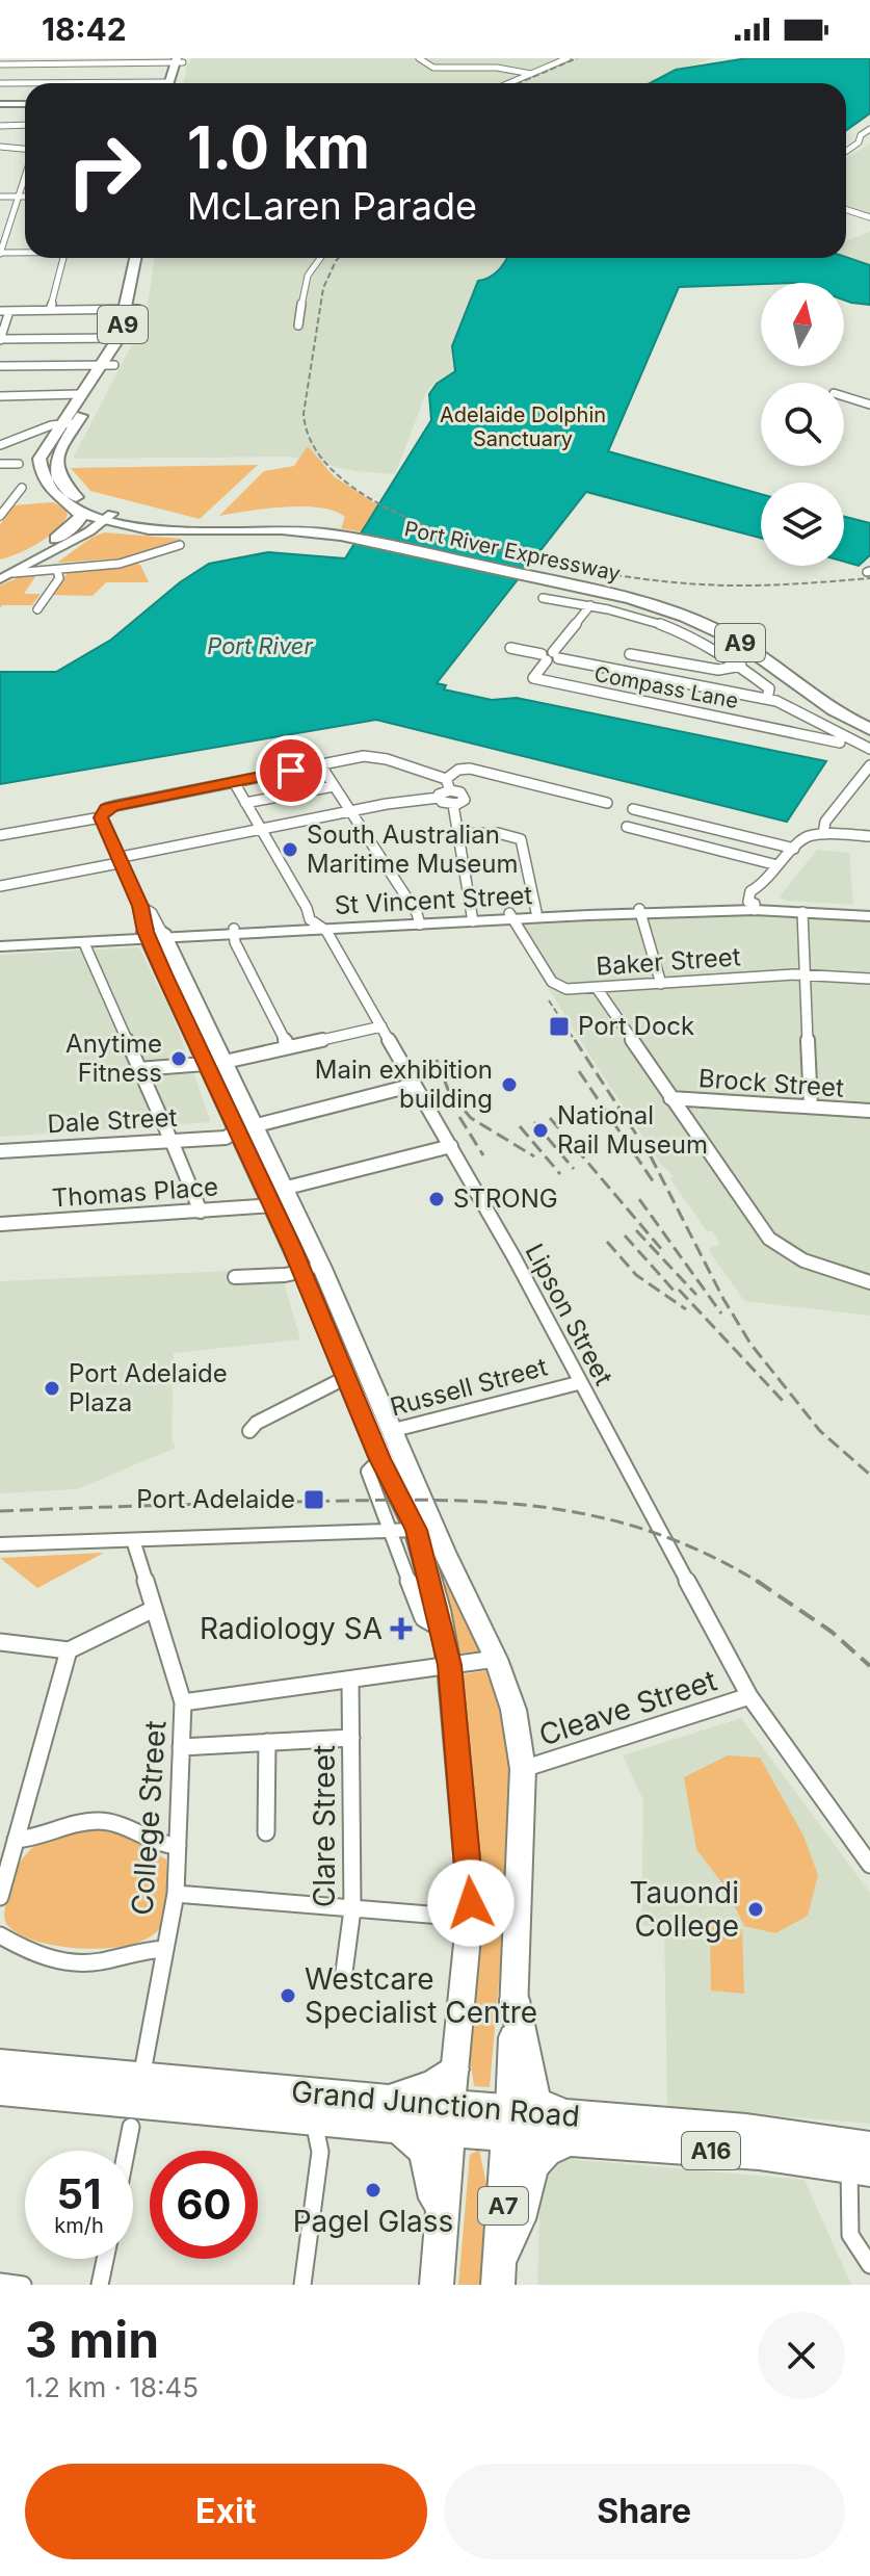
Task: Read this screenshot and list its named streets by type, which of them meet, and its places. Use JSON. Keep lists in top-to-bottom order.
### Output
{
  "streets": {
    "highway": [
      "A9",
      "Port River Expressway",
      "Grand Junction Road",
      "A16",
      "A7"
    ],
    "main road": ["St Vincent Street"],
    "street": [
      "Compass Lane",
      "Baker Street",
      "Brock Street",
      "Dale Street",
      "Thomas Place",
      "Lipson Street",
      "Russell Street",
      "Cleave Street",
      "College Street",
      "Clare Street"
    ]
  },
  "crossings": [
    ["A9", "Port River Expressway"],
    ["St Vincent Street", "Baker Street"],
    ["St Vincent Street", "Lipson Street"],
    ["St Vincent Street", "A7"],
    ["Dale Street", "Lipson Street"],
    ["Dale Street", "A7"],
    ["Thomas Place", "Lipson Street"],
    ["Thomas Place", "A7"],
    ["Lipson Street", "Russell Street"],
    ["Lipson Street", "Cleave Street"],
    ["Russell Street", "A7"],
    ["Cleave Street", "A7"],
    ["College Street", "Grand Junction Road"],
    ["Grand Junction Road", "A7"]
  ],
  "water": ["Port River"],
  "parks": ["Adelaide Dolphin Sanctuary"],
  "places": {
    "other": [
      "South Australian Maritime Museum",
      "Anytime Fitness",
      "Main exhibition building",
      "National Rail Museum",
      "STRONG",
      "Port Adelaide Plaza",
      "Tauondi College",
      "Westcare Specialist Centre",
      "Pagel Glass"
    ],
    "transit": ["Port Dock", "Port Adelaide"],
    "health": ["Radiology SA"]
  },
  "north": "top",
  "page": {
    "status": "18:42",
    "turn": ["1.0 km", "McLaren Parade"],
    "speed": "51 km/h",
    "limit": "60",
    "heading": ["3 min", "1.2 km · 18:45"],
    "buttons": ["Exit", "Share"]
  }
}
